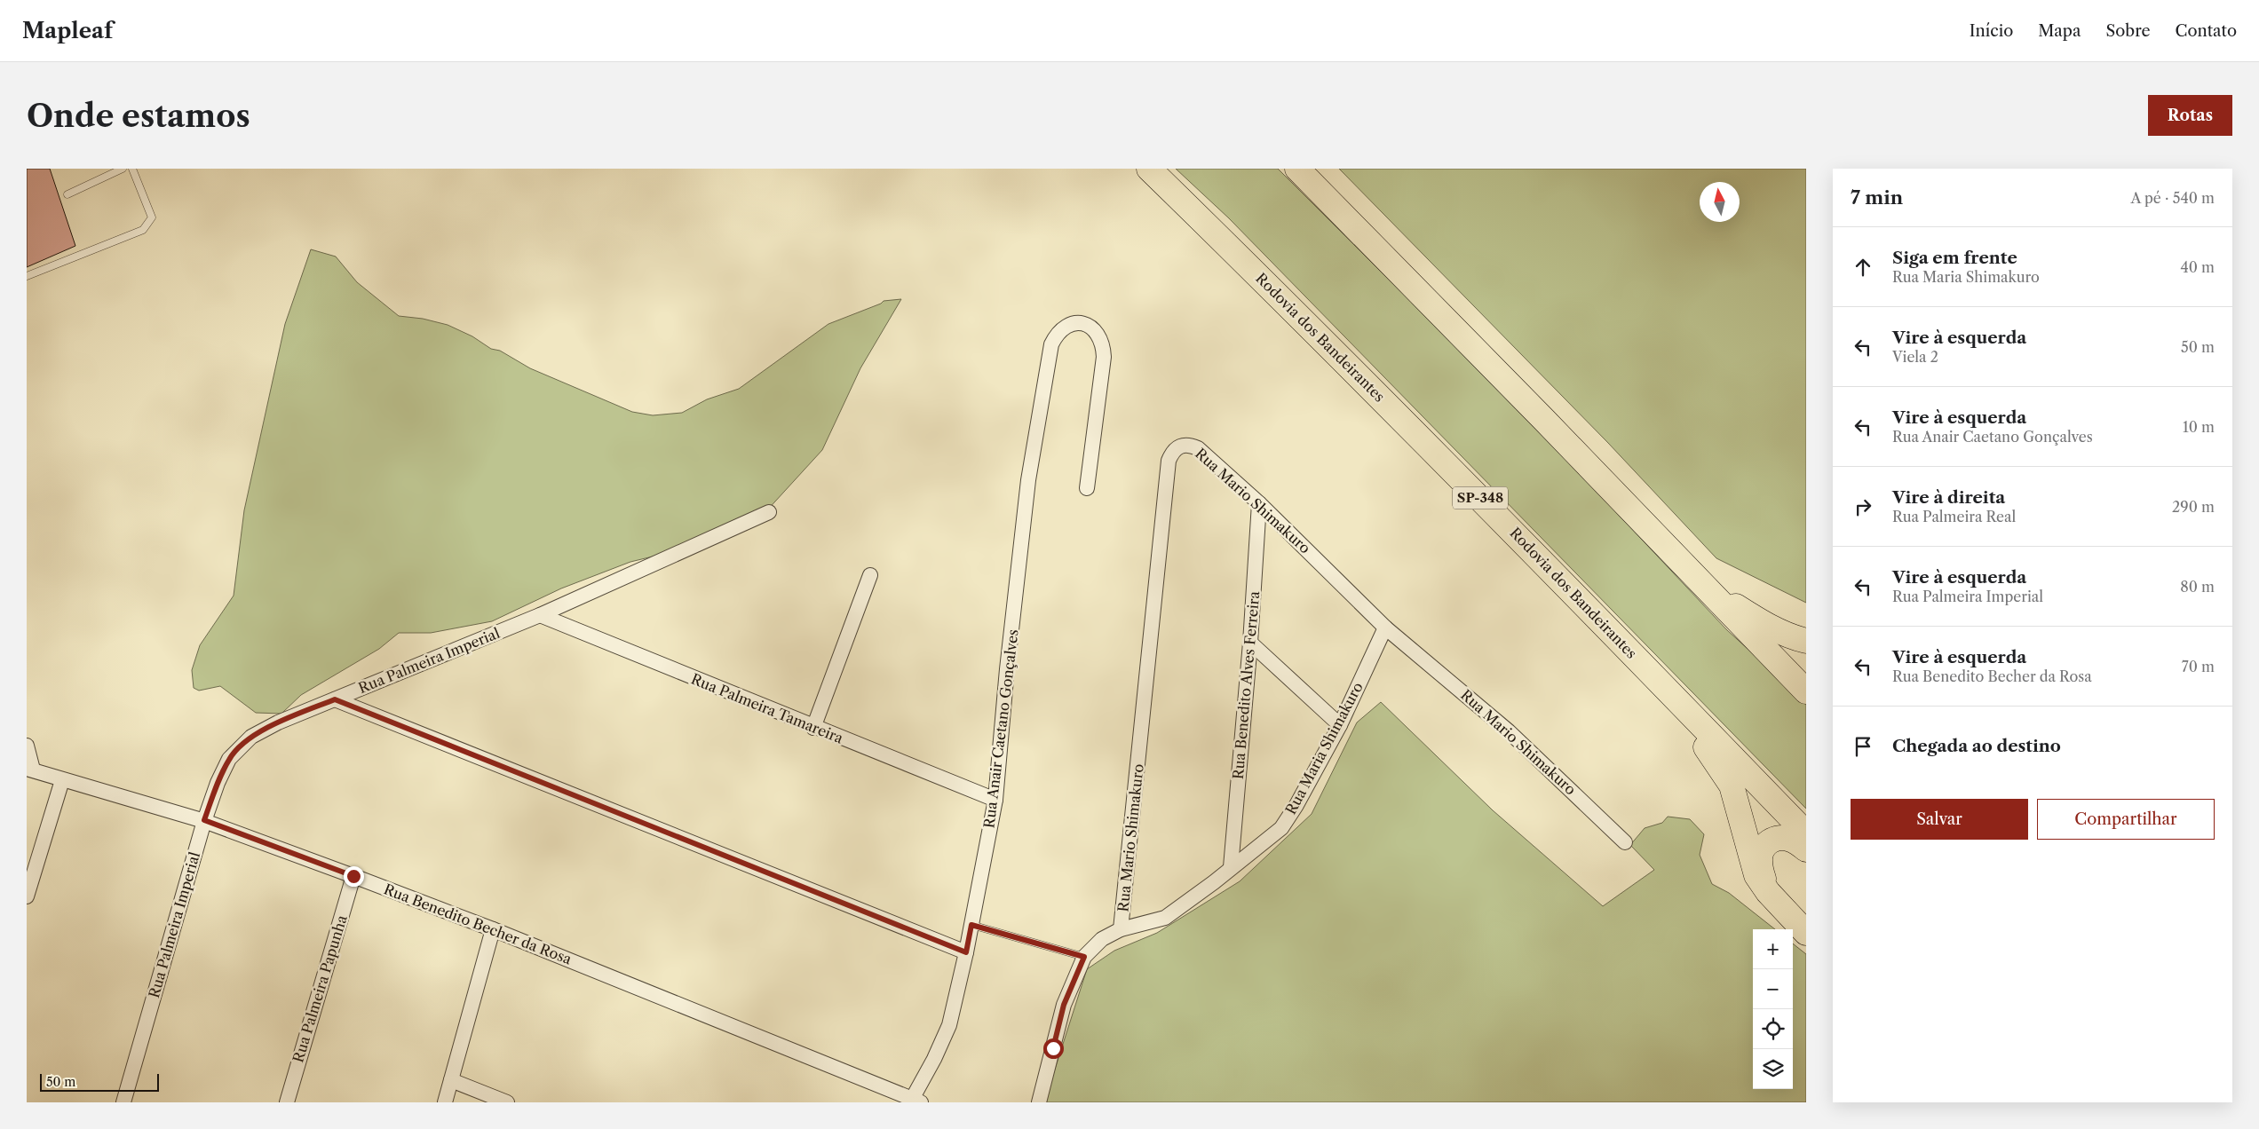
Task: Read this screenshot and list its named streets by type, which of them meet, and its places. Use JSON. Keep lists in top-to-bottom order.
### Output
{
  "streets": {
    "highway": ["Rodovia dos Bandeirantes", "SP-348"],
    "street": [
      "Rua Mario Shimakuro",
      "Rua Palmeira Imperial",
      "Rua Benedito Alves Ferreira",
      "Rua Palmeira Tamareira",
      "Rua Anair Caetano Gonçalves",
      "Rua Maria Shimakuro",
      "Rua Benedito Becher da Rosa",
      "Rua Palmeira Papunha"
    ]
  },
  "crossings": [
    ["Rua Mario Shimakuro", "Rua Benedito Alves Ferreira"],
    ["Rua Mario Shimakuro", "Rua Maria Shimakuro"],
    ["Rua Palmeira Imperial", "Rua Palmeira Tamareira"],
    ["Rua Palmeira Imperial", "Rua Benedito Becher da Rosa"],
    ["Rua Benedito Alves Ferreira", "Rua Maria Shimakuro"],
    ["Rua Palmeira Tamareira", "Rua Anair Caetano Gonçalves"],
    ["Rua Anair Caetano Gonçalves", "Rua Benedito Becher da Rosa"],
    ["Rua Benedito Becher da Rosa", "Rua Palmeira Papunha"]
  ],
  "scale_bar": "50 m",
  "north": "top",
  "page": {
    "header": "Mapleaf",
    "nav": [
      "Início",
      "Mapa",
      "Sobre",
      "Contato"
    ],
    "buttons": [
      "Rotas",
      ["Salvar", "Compartilhar"]
    ],
    "title": "Onde estamos",
    "heading": ["7 min", "A pé · 540 m"],
    "list": [
      ["Siga em frente", "Rua Maria Shimakuro", "40 m"],
      ["Vire à esquerda", "Viela 2", "50 m"],
      ["Vire à esquerda", "Rua Anair Caetano Gonçalves", "10 m"],
      ["Vire à direita", "Rua Palmeira Real", "290 m"],
      ["Vire à esquerda", "Rua Palmeira Imperial", "80 m"],
      ["Vire à esquerda", "Rua Benedito Becher da Rosa", "70 m"],
      "Chegada ao destino"
    ],
    "map_buttons": ["+", "−"],
    "scale": "50 m"
  }
}
